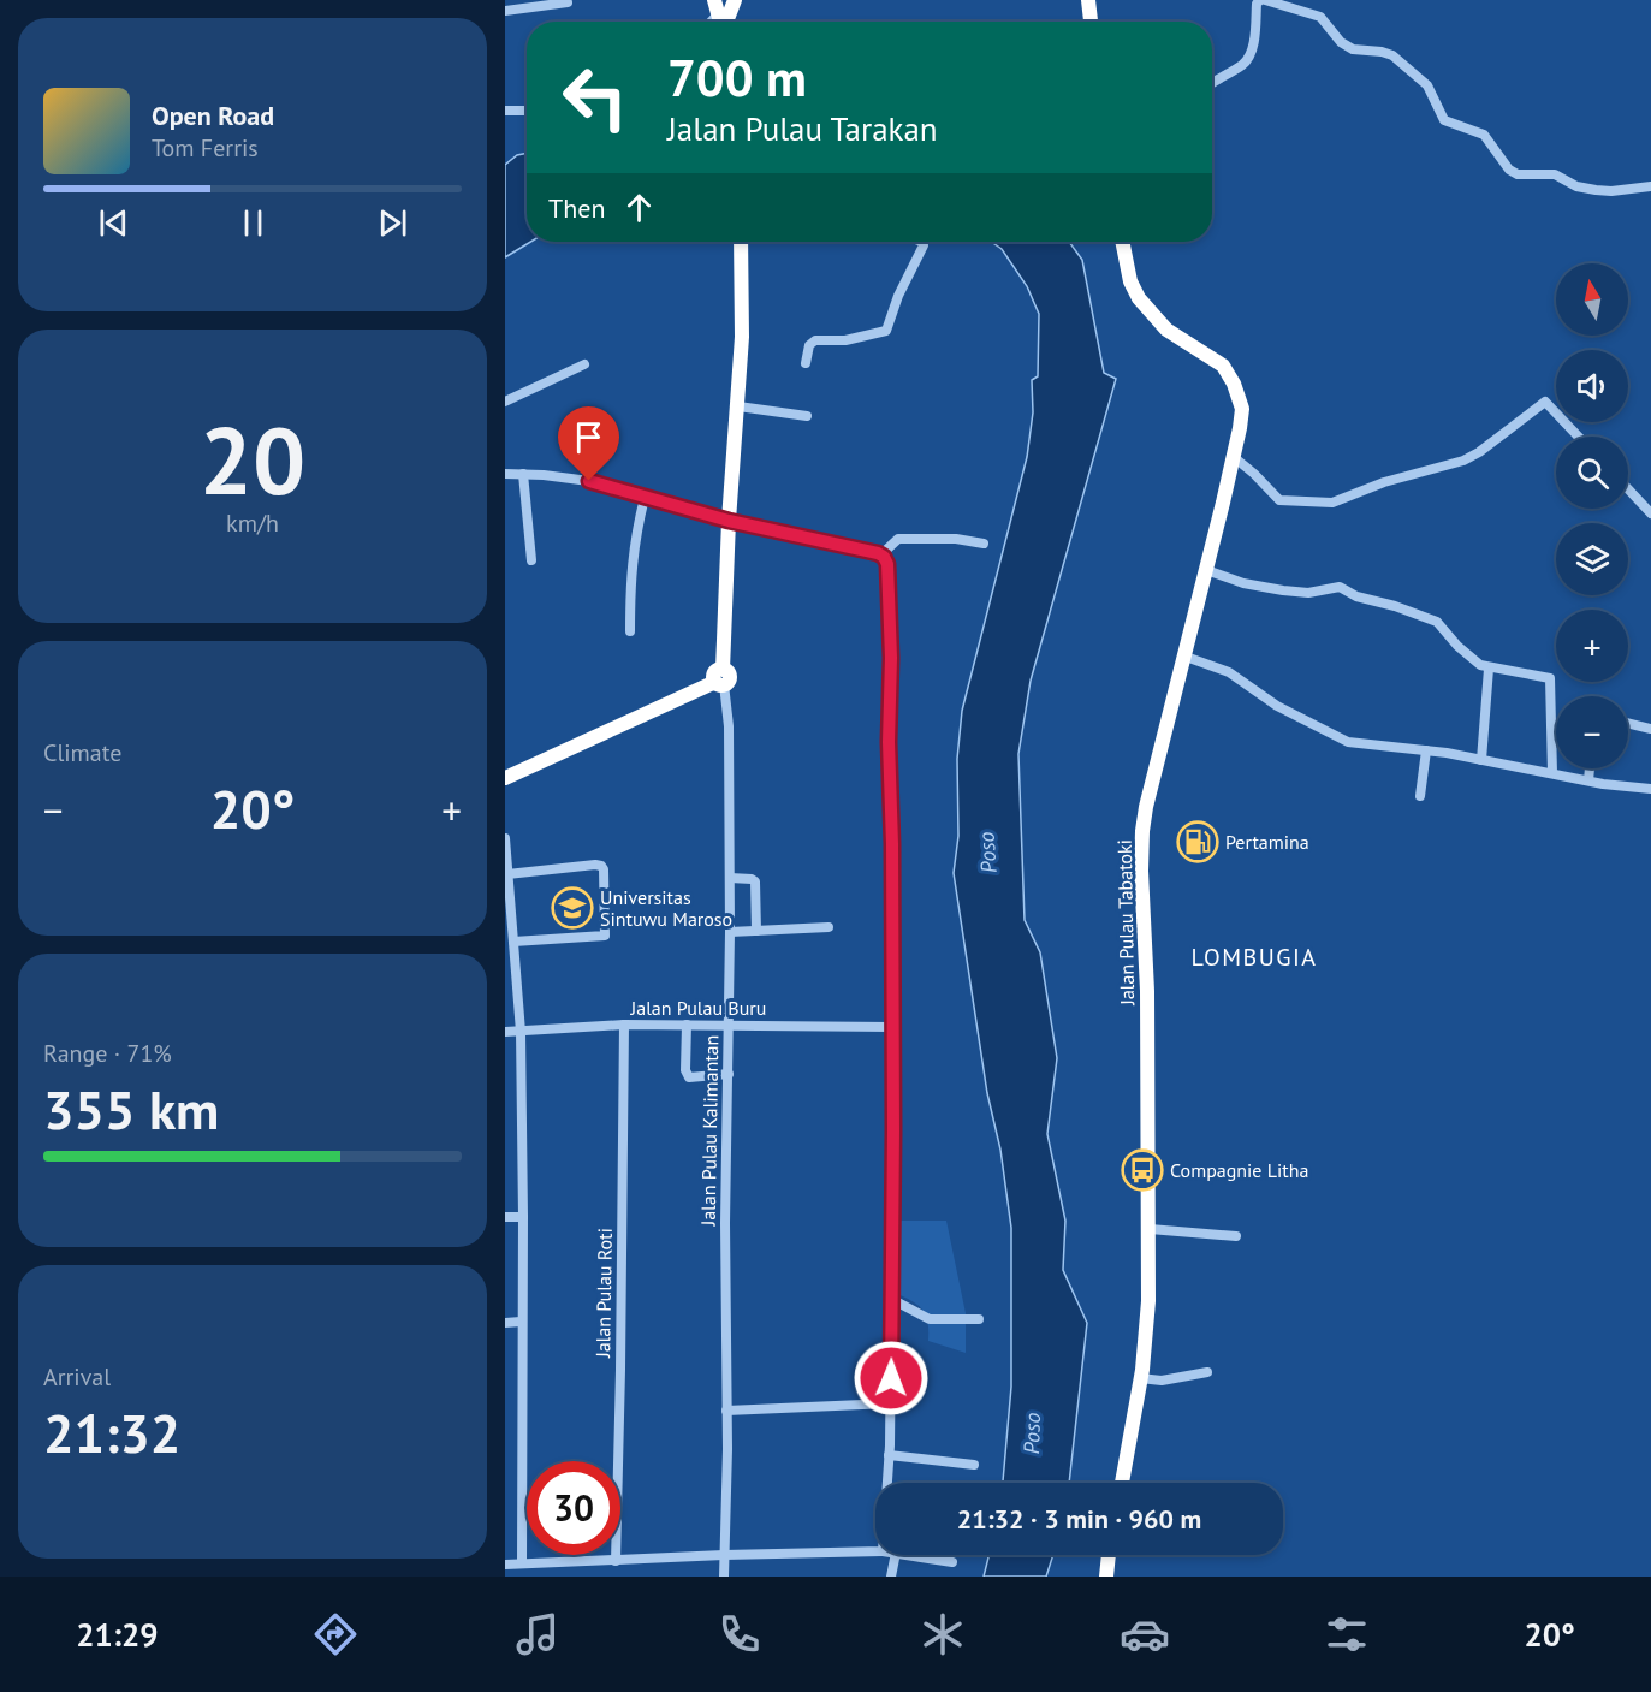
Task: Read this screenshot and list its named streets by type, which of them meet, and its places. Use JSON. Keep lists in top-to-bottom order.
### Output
{
  "streets": {
    "highway": ["Jalan Pulau Tabatoki"],
    "street": ["Jalan Pulau Buru", "Jalan Pulau Kalimantan", "Jalan Pulau Roti"]
  },
  "crossings": [
    ["Jalan Pulau Buru", "Jalan Pulau Kalimantan"],
    ["Jalan Pulau Buru", "Jalan Pulau Roti"]
  ],
  "districts": ["LOMBUGIA"],
  "water": ["Poso"],
  "places": {
    "fuel station": ["Pertamina"],
    "school or university": ["Universitas Sintuwu Maroso"],
    "bus stop": ["Compagnie Litha"]
  },
  "north": "top",
  "page": {
    "turn": ["700 m", "Jalan Pulau Tarakan"],
    "song": ["Open Road", "Tom Ferris"],
    "then": "Then",
    "map_buttons": ["+", "−"],
    "tile": [
      ["20", "km/h"],
      "Climate",
      ["Range · 71%", "355 km"],
      ["Arrival", "21:32"]
    ],
    "heat": ["−", "20°", "+"],
    "limit": "30",
    "trip": "21:32 · 3 min · 960 m",
    "tabs": ["21:29", "20°"]
  }
}
